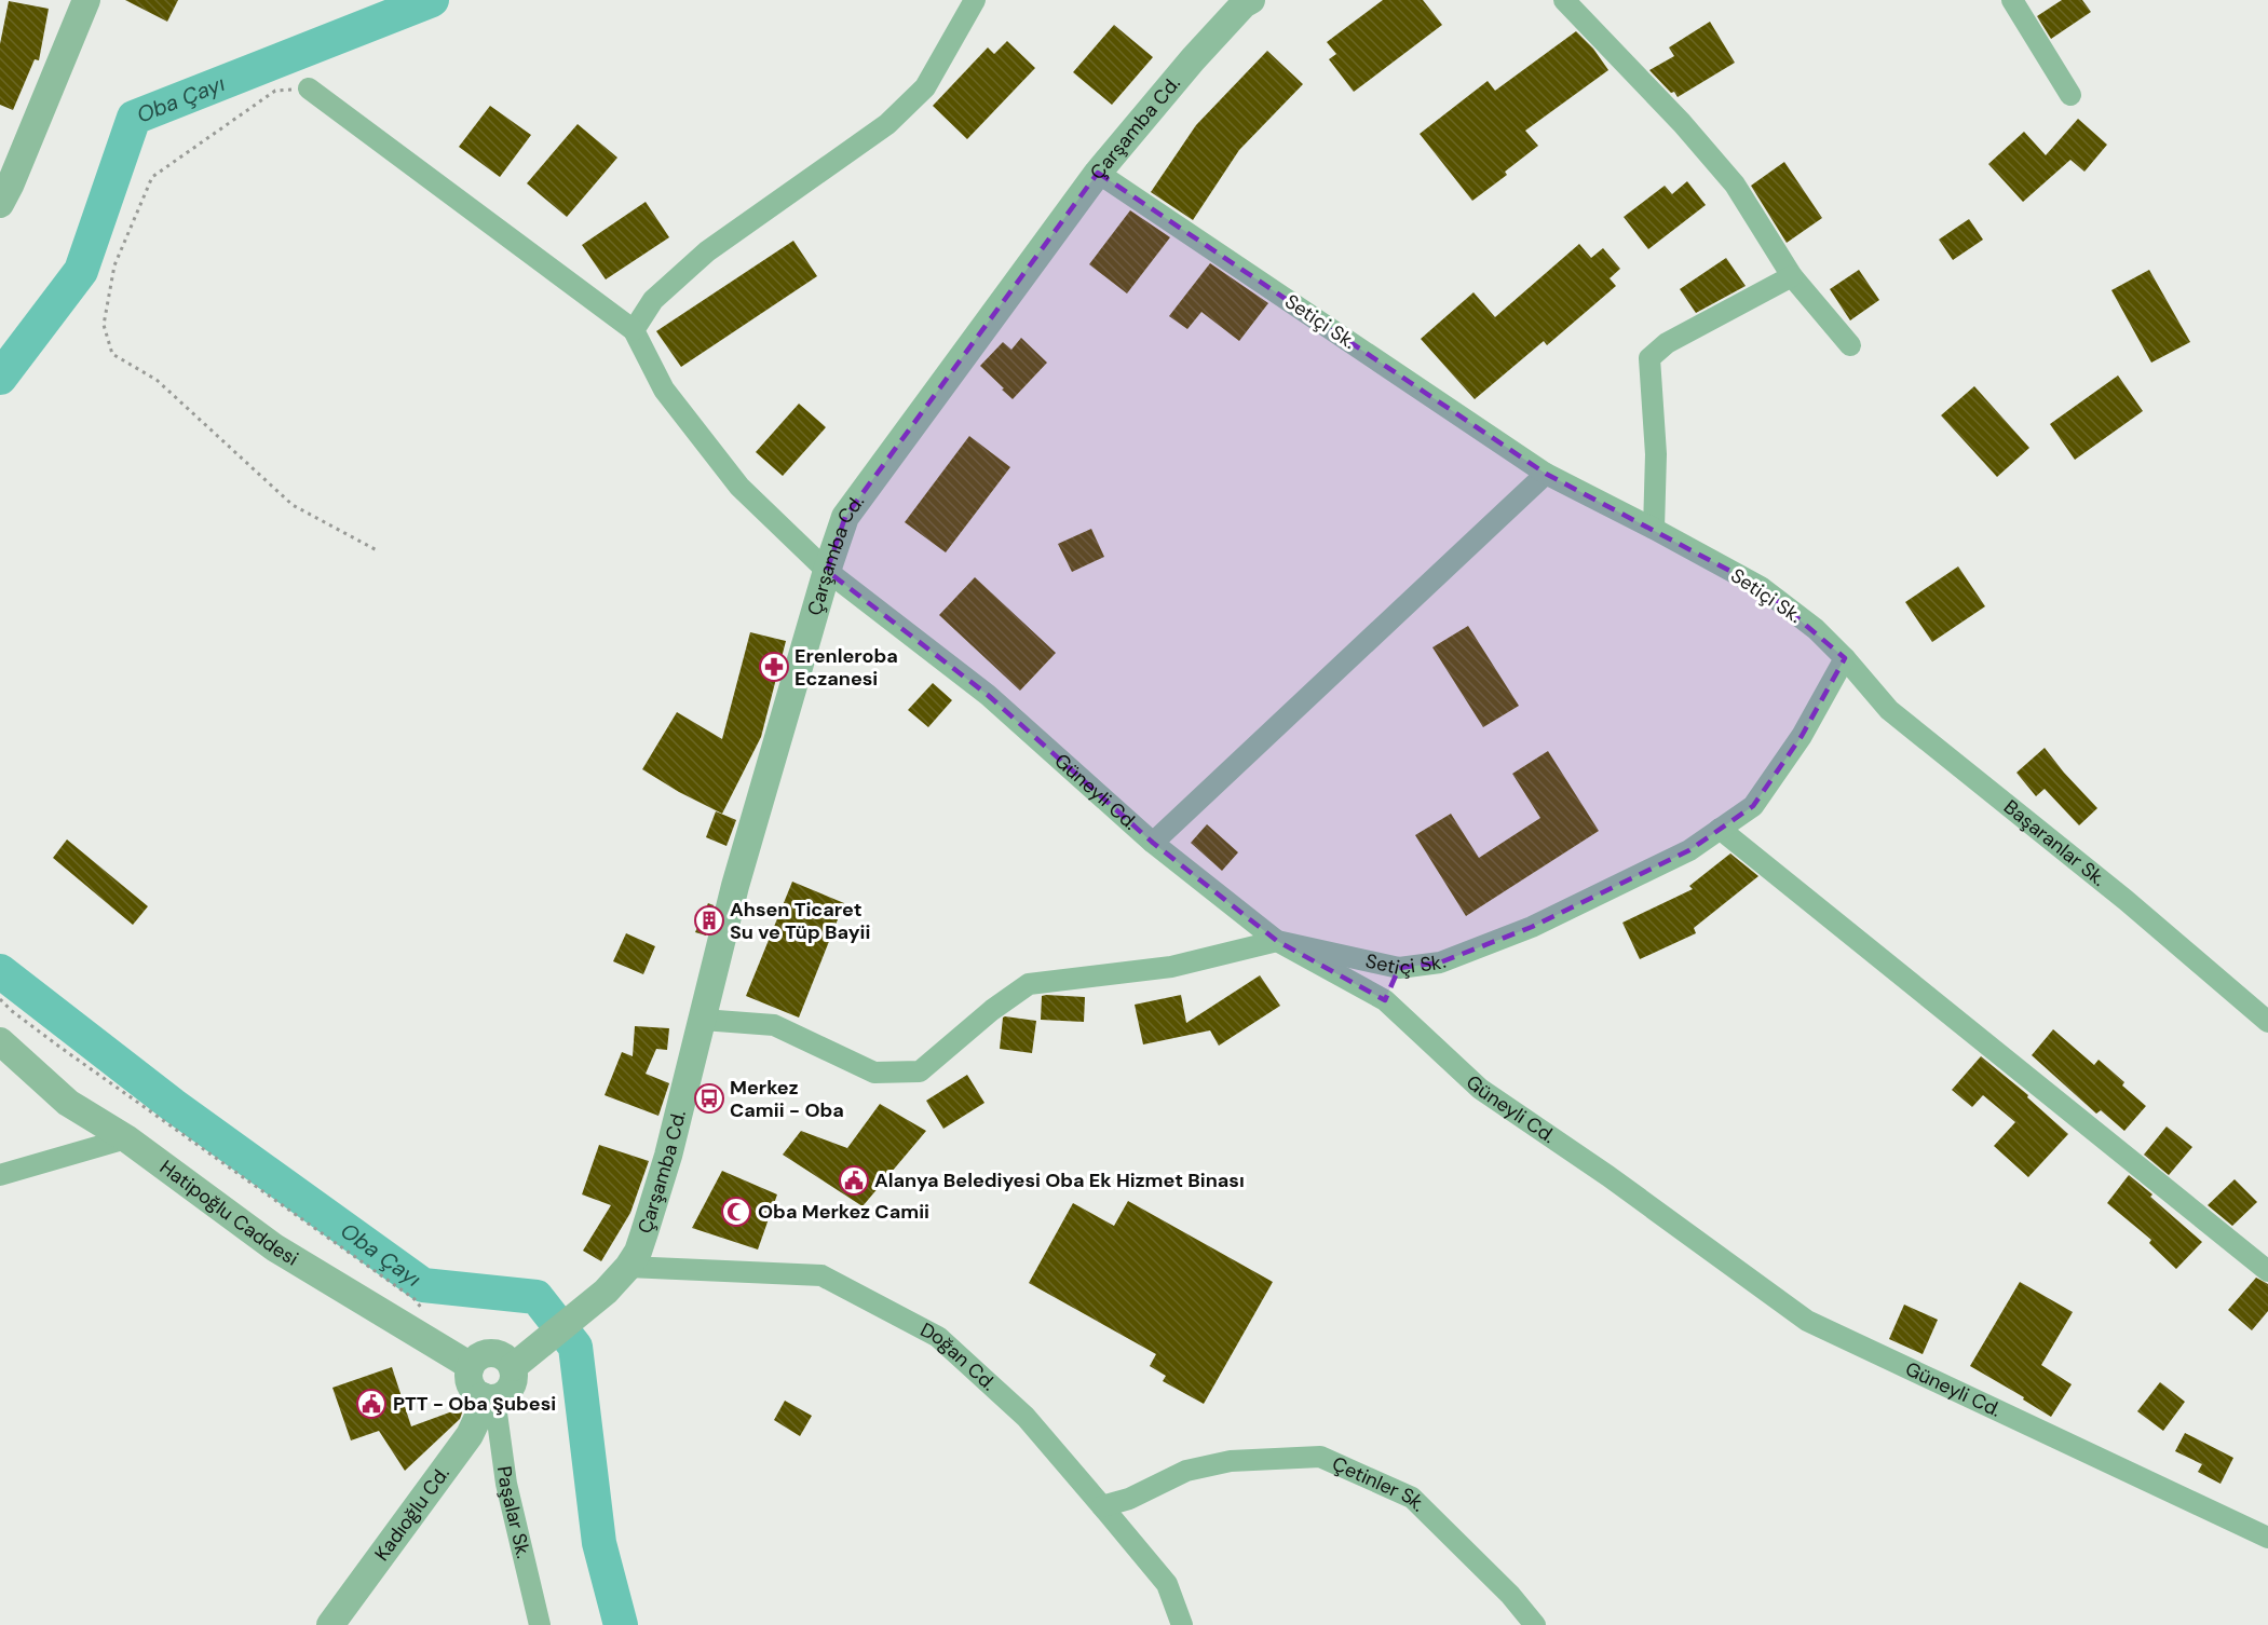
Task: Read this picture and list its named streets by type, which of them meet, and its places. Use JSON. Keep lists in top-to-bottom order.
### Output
{
  "streets": {
    "street": [
      "Çarşamba Cd.",
      "Setiçi Sk.",
      "Güneyli Cd.",
      "Başaranlar Sk.",
      "Hatipoğlu Caddesi",
      "Doğan Cd.",
      "Çetinler Sk.",
      "Paşalar Sk.",
      "Kadıoğlu Cd."
    ]
  },
  "crossings": [
    ["Çarşamba Cd.", "Setiçi Sk."],
    ["Çarşamba Cd.", "Güneyli Cd."],
    ["Çarşamba Cd.", "Hatipoğlu Caddesi"],
    ["Çarşamba Cd.", "Doğan Cd."],
    ["Çarşamba Cd.", "Paşalar Sk."],
    ["Çarşamba Cd.", "Kadıoğlu Cd."],
    ["Setiçi Sk.", "Güneyli Cd."],
    ["Setiçi Sk.", "Başaranlar Sk."],
    ["Hatipoğlu Caddesi", "Paşalar Sk."],
    ["Hatipoğlu Caddesi", "Kadıoğlu Cd."],
    ["Doğan Cd.", "Çetinler Sk."],
    ["Paşalar Sk.", "Kadıoğlu Cd."]
  ],
  "water": ["Oba Çayı"],
  "places": {
    "pharmacy": ["Erenleroba Eczanesi"],
    "building": ["Ahsen Ticaret Su ve Tüp Bayii"],
    "bus stop": ["Merkez Camii - Oba"],
    "public building": ["Alanya Belediyesi Oba Ek Hizmet Binası", "PTT - Oba Şubesi"],
    "mosque": ["Oba Merkez Camii"]
  }
}
